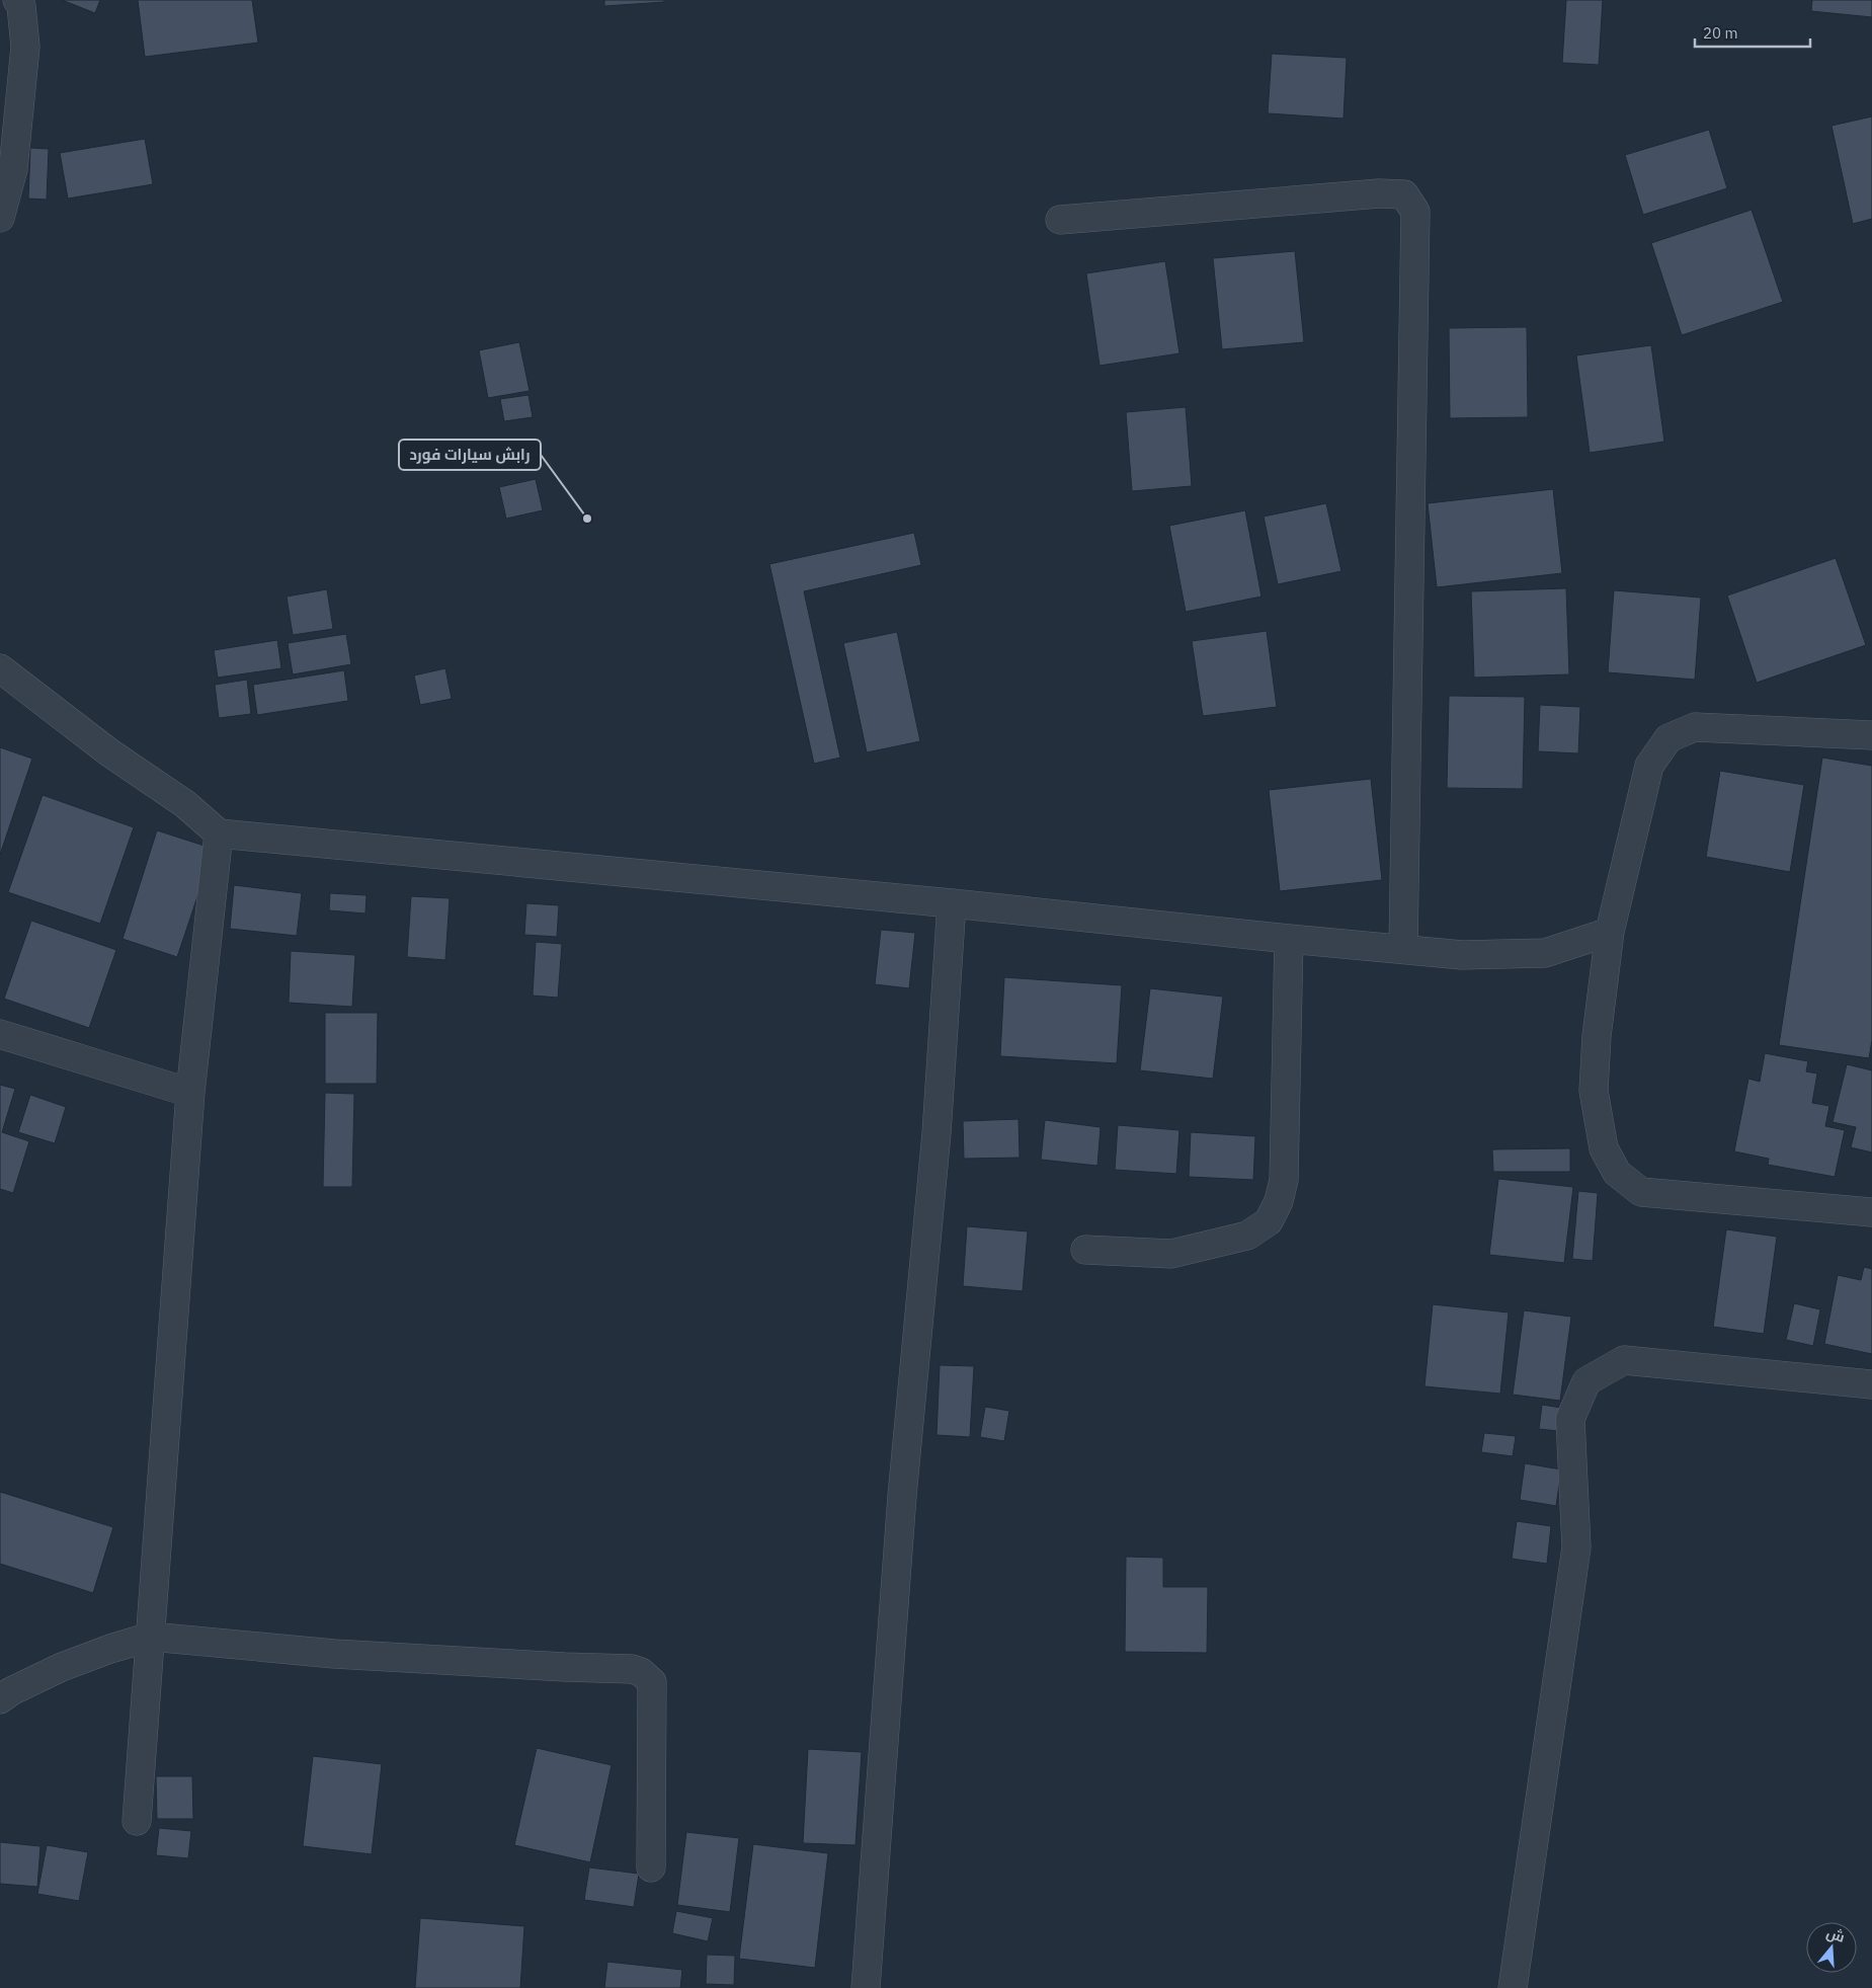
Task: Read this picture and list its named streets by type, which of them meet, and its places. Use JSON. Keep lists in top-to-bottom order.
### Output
{
  "places": ["رابش سيارات فورد"],
  "scale_bar": "20 m",
  "north": "top"
}
